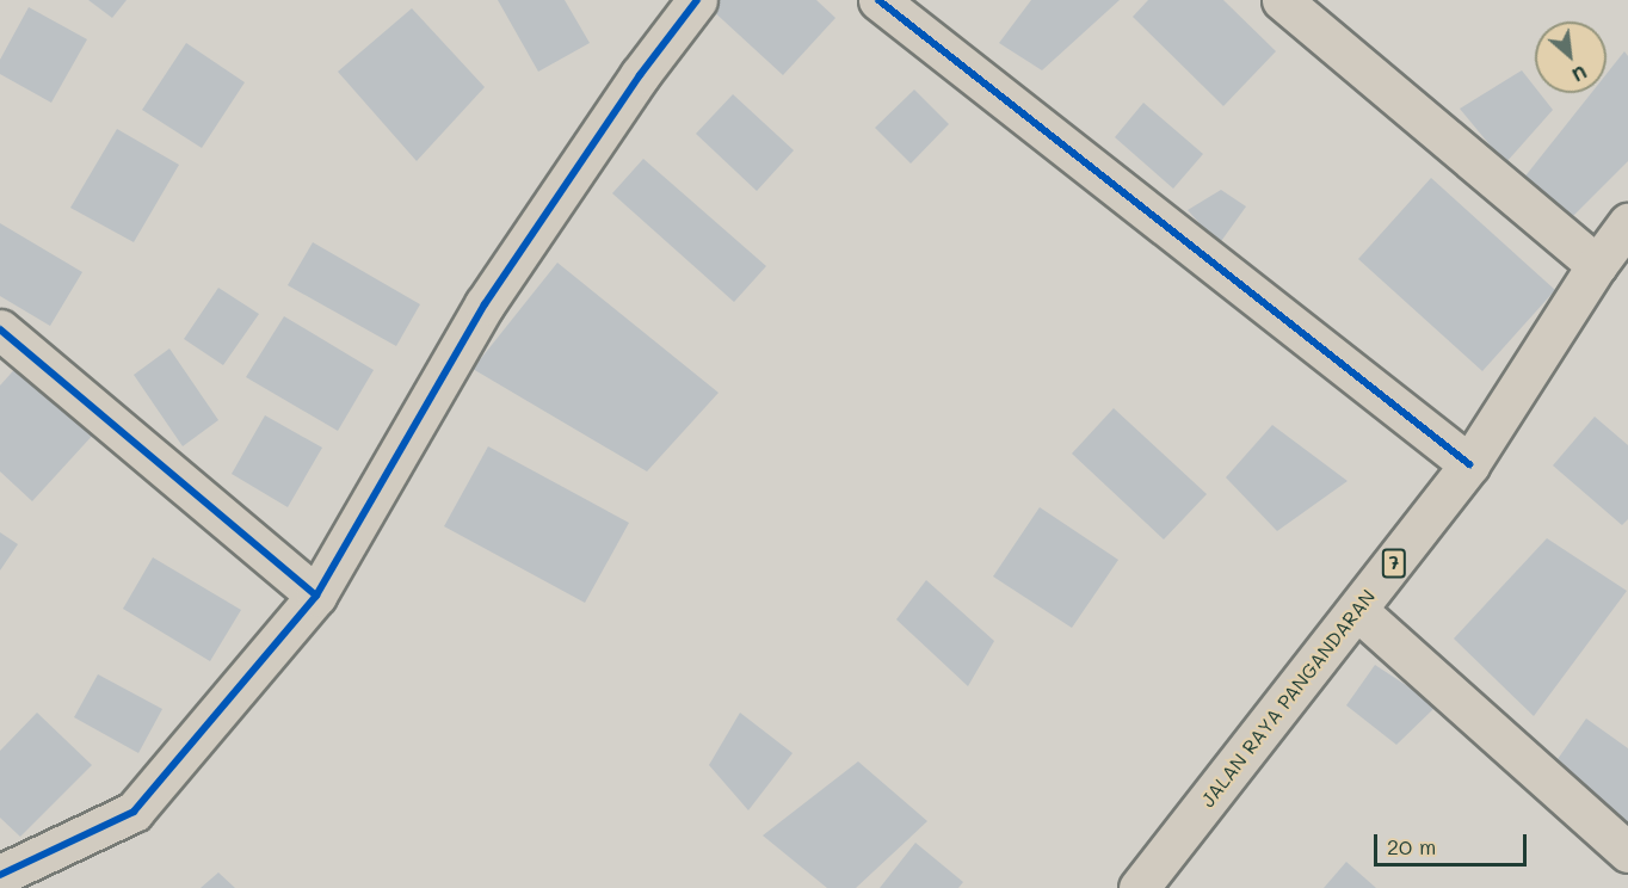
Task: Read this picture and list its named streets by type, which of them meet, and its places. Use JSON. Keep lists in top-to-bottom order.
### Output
{
  "streets": {
    "main road": ["7", "JALAN RAYA PANGANDARAN"]
  },
  "scale_bar": "20 m",
  "north": "bottom right"
}
